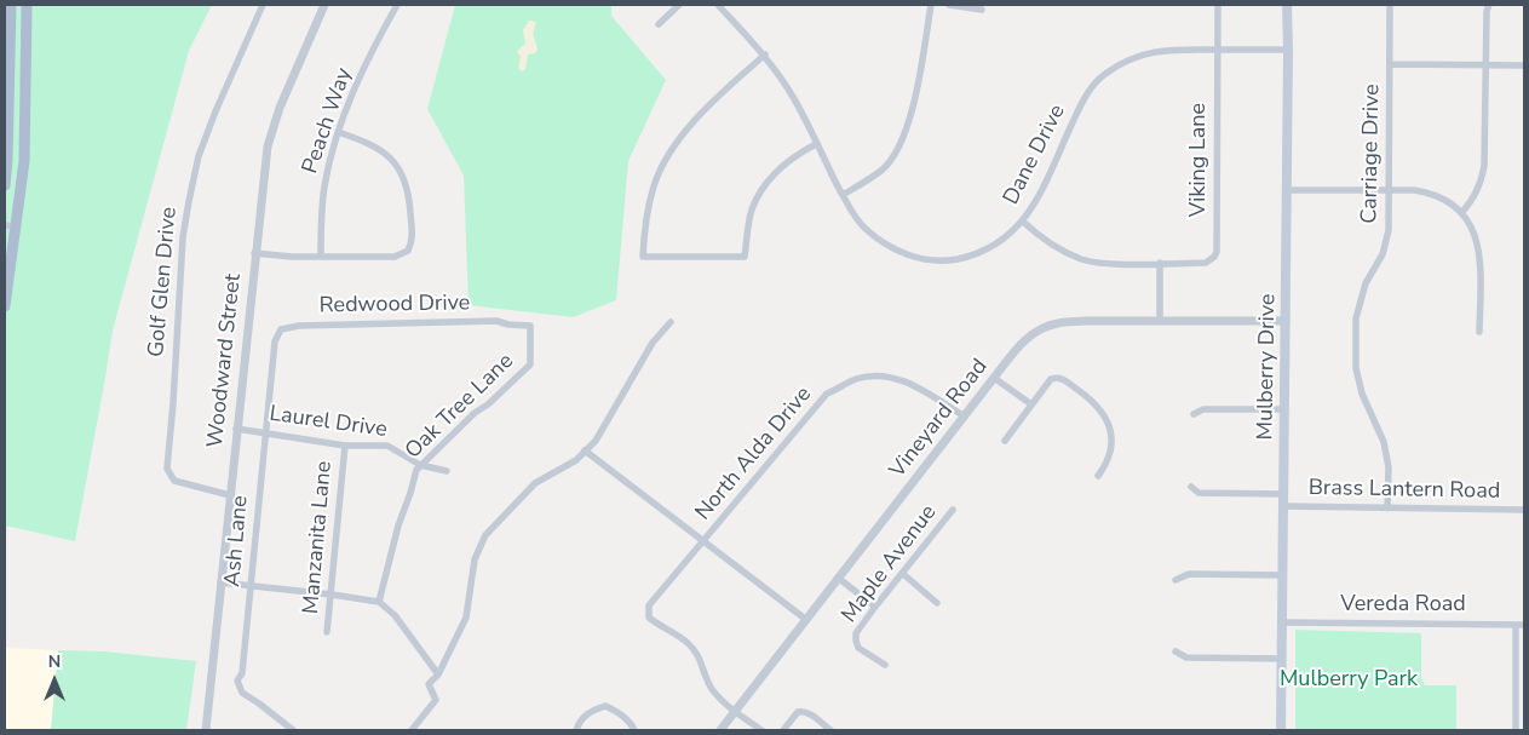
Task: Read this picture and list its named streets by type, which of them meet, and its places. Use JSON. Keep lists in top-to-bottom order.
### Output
{
  "streets": {
    "main road": ["Mulberry Drive"],
    "street": [
      "Peach Way",
      "Carriage Drive",
      "Dane Drive",
      "Viking Lane",
      "Golf Glen Drive",
      "Redwood Drive",
      "Woodward Street",
      "Oak Tree Lane",
      "Vineyard Road",
      "Laurel Drive",
      "North Alda Drive",
      "Brass Lantern Road",
      "Manzanita Lane",
      "Ash Lane",
      "Maple Avenue",
      "Vereda Road"
    ]
  },
  "crossings": [
    ["Carriage Drive", "Brass Lantern Road"],
    ["Dane Drive", "Viking Lane"],
    ["Dane Drive", "Mulberry Drive"],
    ["Golf Glen Drive", "Woodward Street"],
    ["Redwood Drive", "Oak Tree Lane"],
    ["Redwood Drive", "Ash Lane"],
    ["Woodward Street", "Laurel Drive"],
    ["Mulberry Drive", "Vineyard Road"],
    ["Mulberry Drive", "Brass Lantern Road"],
    ["Mulberry Drive", "Vereda Road"],
    ["Oak Tree Lane", "Laurel Drive"],
    ["Vineyard Road", "North Alda Drive"],
    ["Laurel Drive", "Manzanita Lane"],
    ["Laurel Drive", "Ash Lane"]
  ],
  "parks": ["Mulberry Park"],
  "north": "top"
}
